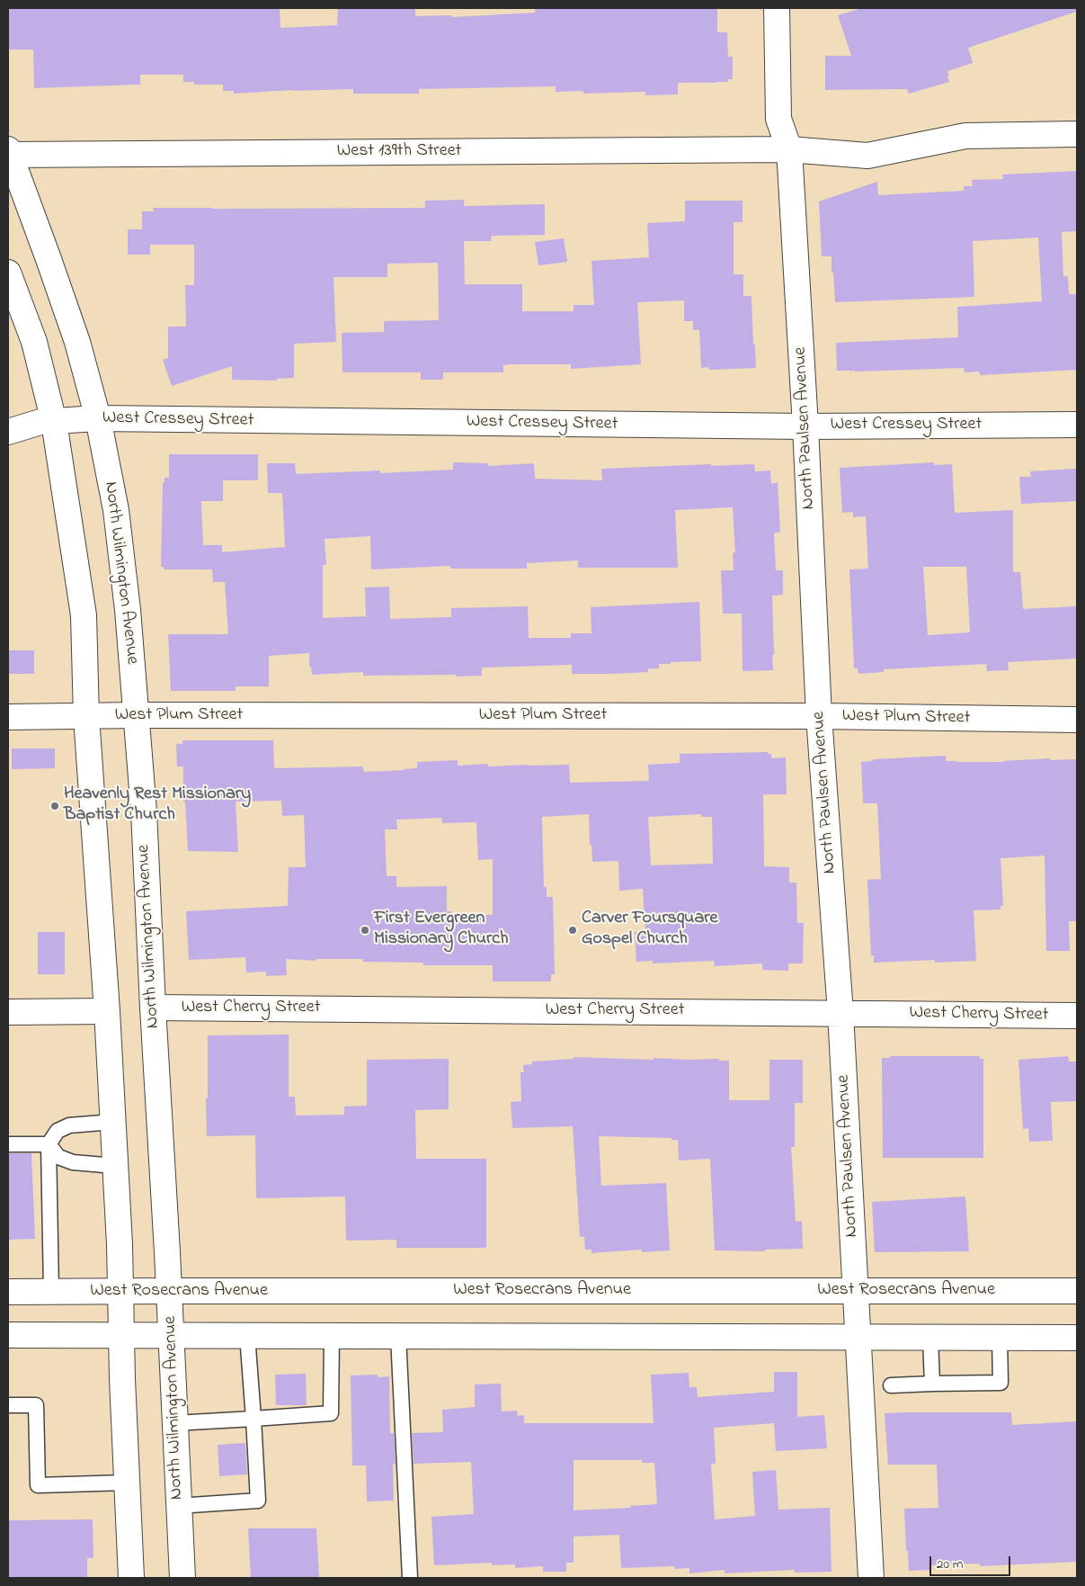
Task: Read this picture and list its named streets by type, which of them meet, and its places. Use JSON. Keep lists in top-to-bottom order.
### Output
{
  "streets": {
    "street": [
      "West 139th Street",
      "West Cressey Street",
      "North Paulsen Avenue",
      "North Wilmington Avenue",
      "West Plum Street",
      "West Cherry Street",
      "West Rosecrans Avenue"
    ]
  },
  "crossings": [
    ["West 139th Street", "North Paulsen Avenue"],
    ["West 139th Street", "North Wilmington Avenue"],
    ["West Cressey Street", "North Paulsen Avenue"],
    ["West Cressey Street", "North Wilmington Avenue"],
    ["North Paulsen Avenue", "West Plum Street"],
    ["North Paulsen Avenue", "West Cherry Street"],
    ["North Paulsen Avenue", "West Rosecrans Avenue"],
    ["North Wilmington Avenue", "West Plum Street"],
    ["North Wilmington Avenue", "West Cherry Street"],
    ["North Wilmington Avenue", "West Rosecrans Avenue"]
  ],
  "places": ["Heavenly Rest Missionary Baptist Church", "First Evergreen Missionary Church", "Carver Foursquare Gospel Church"],
  "scale_bar": "20 m"
}
